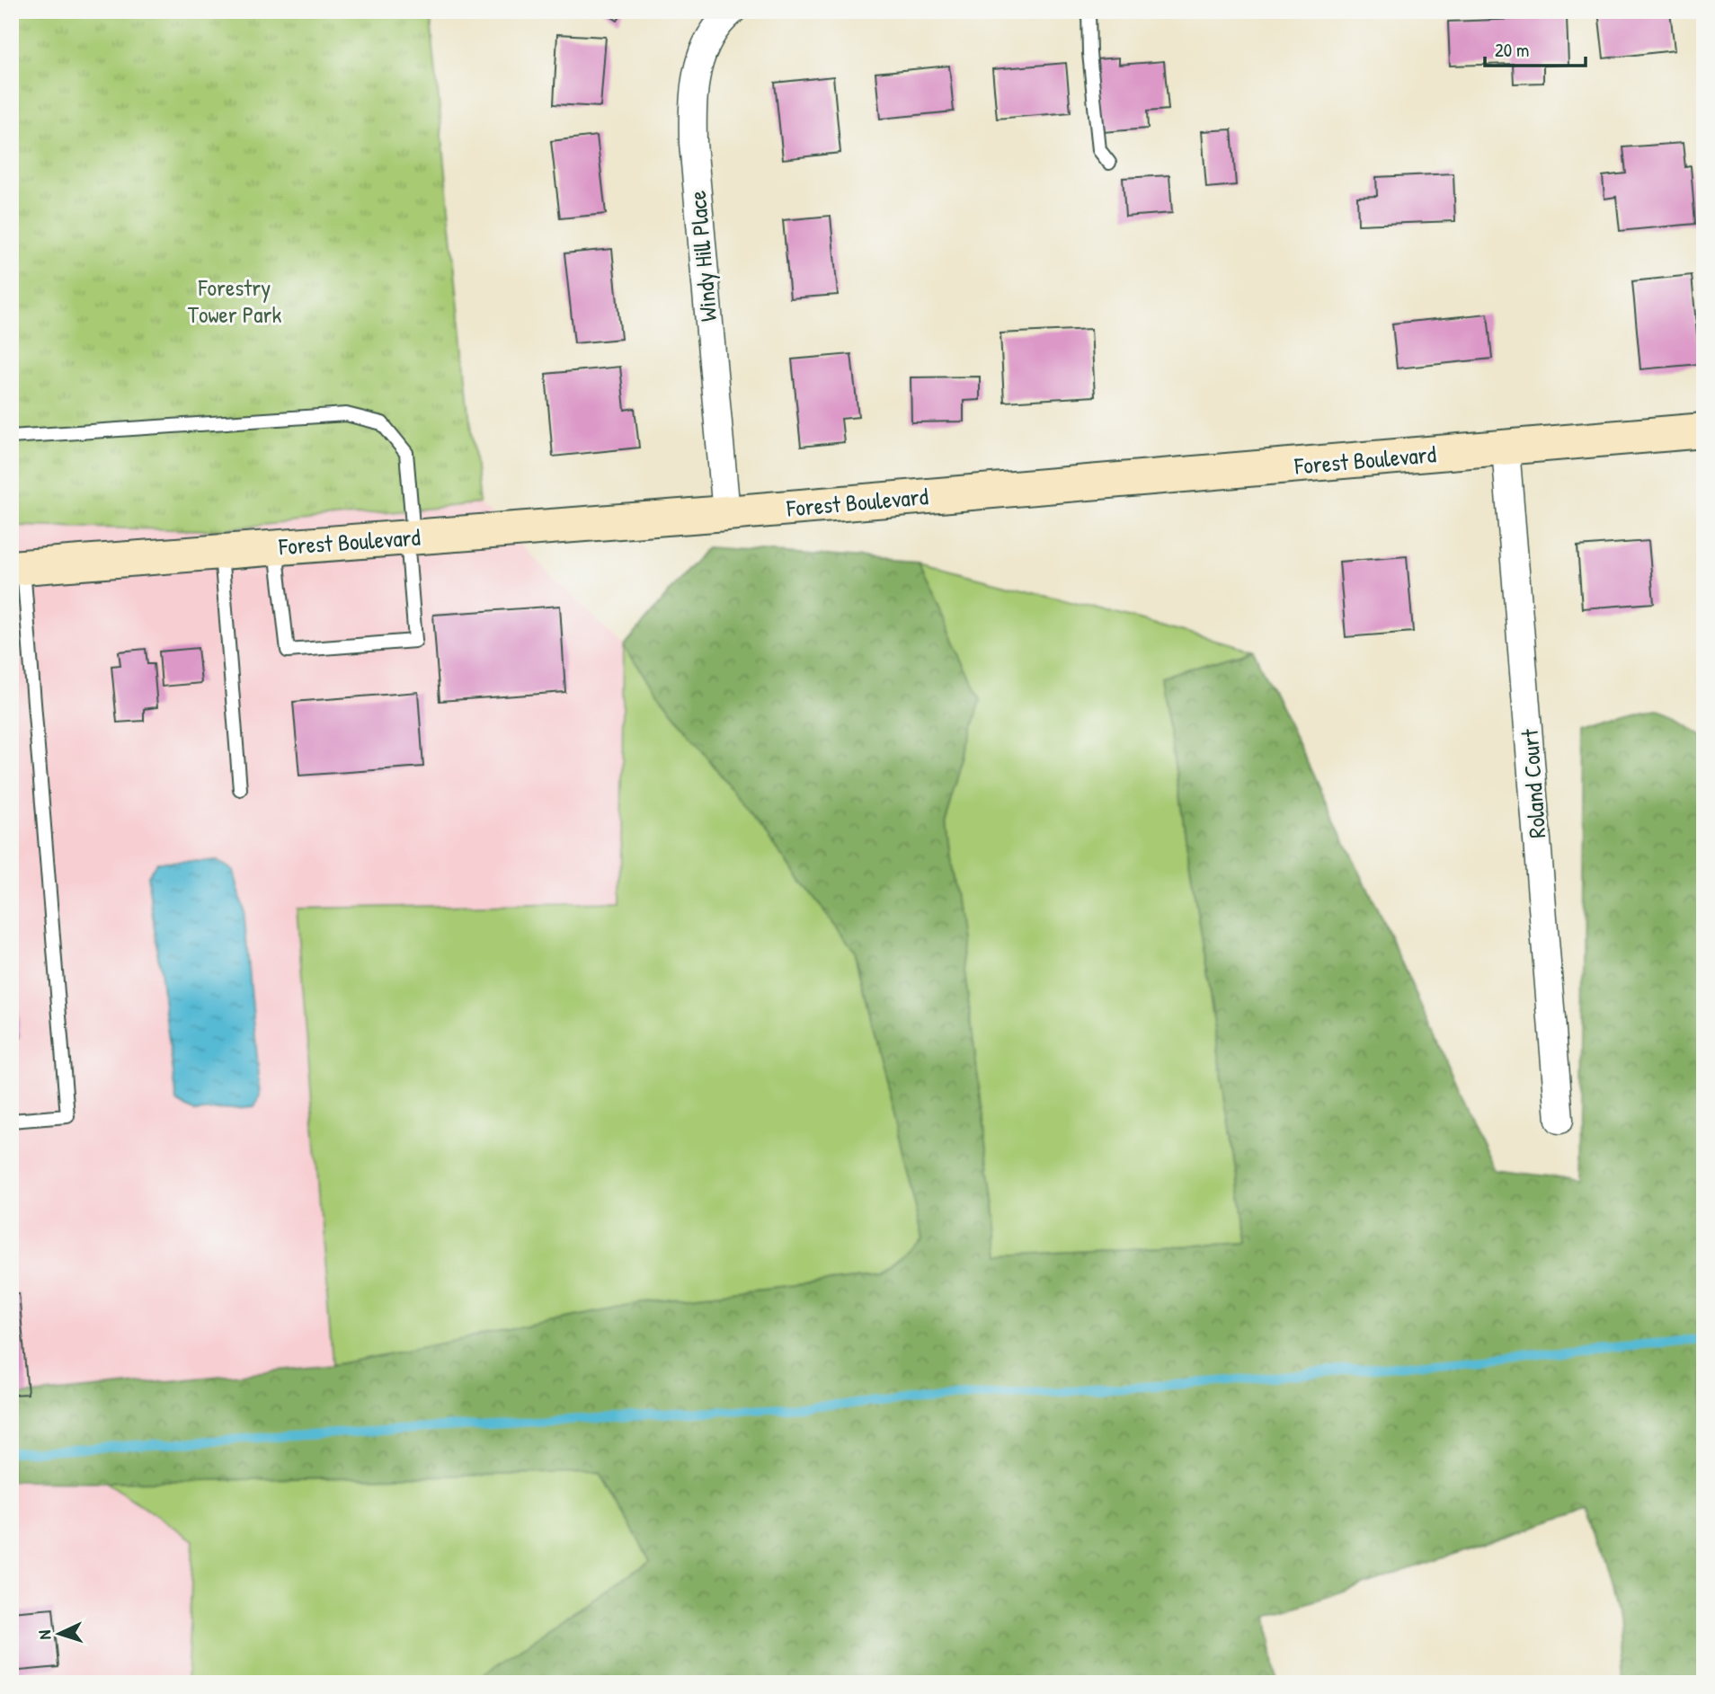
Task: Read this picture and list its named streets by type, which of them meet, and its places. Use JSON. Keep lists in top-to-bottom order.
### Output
{
  "streets": {
    "street": ["Windy Hill Place", "Forest Boulevard", "Roland Court"]
  },
  "crossings": [
    ["Windy Hill Place", "Forest Boulevard"],
    ["Forest Boulevard", "Roland Court"]
  ],
  "parks": ["Forestry Tower Park"],
  "scale_bar": "20 m",
  "north": "left"
}
